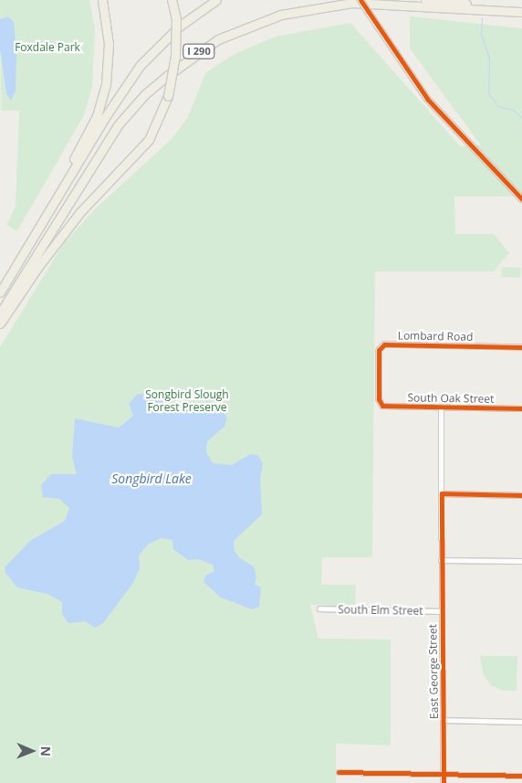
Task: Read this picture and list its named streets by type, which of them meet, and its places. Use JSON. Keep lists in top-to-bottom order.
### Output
{
  "streets": {
    "highway": ["I 290"],
    "street": [
      "Lombard Road",
      "South Oak Street",
      "South Elm Street",
      "East George Street"
    ]
  },
  "crossings": [
    ["Lombard Road", "South Oak Street"],
    ["South Oak Street", "East George Street"],
    ["South Elm Street", "East George Street"]
  ],
  "water": ["Songbird Lake"],
  "parks": ["Foxdale Park", "Songbird Slough Forest Preserve"],
  "north": "right"
}
